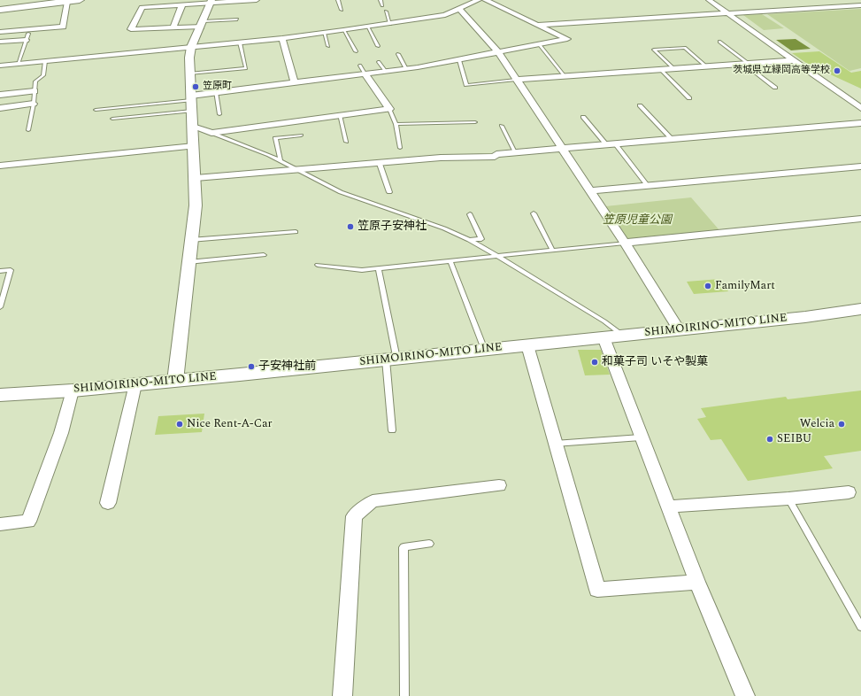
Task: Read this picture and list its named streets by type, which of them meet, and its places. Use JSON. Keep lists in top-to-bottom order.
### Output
{
  "streets": {
    "main road": ["SHIMOIRINO-MITO LINE"]
  },
  "parks": ["笠原児童公園"],
  "places": [
    "茨城県立緑岡高等学校",
    "笠原町",
    "笠原子安神社",
    "FamilyMart",
    "和菓子司 いそや製菓",
    "子安神社前",
    "Nice Rent-A-Car",
    "Welcia",
    "SEIBU"
  ]
}
